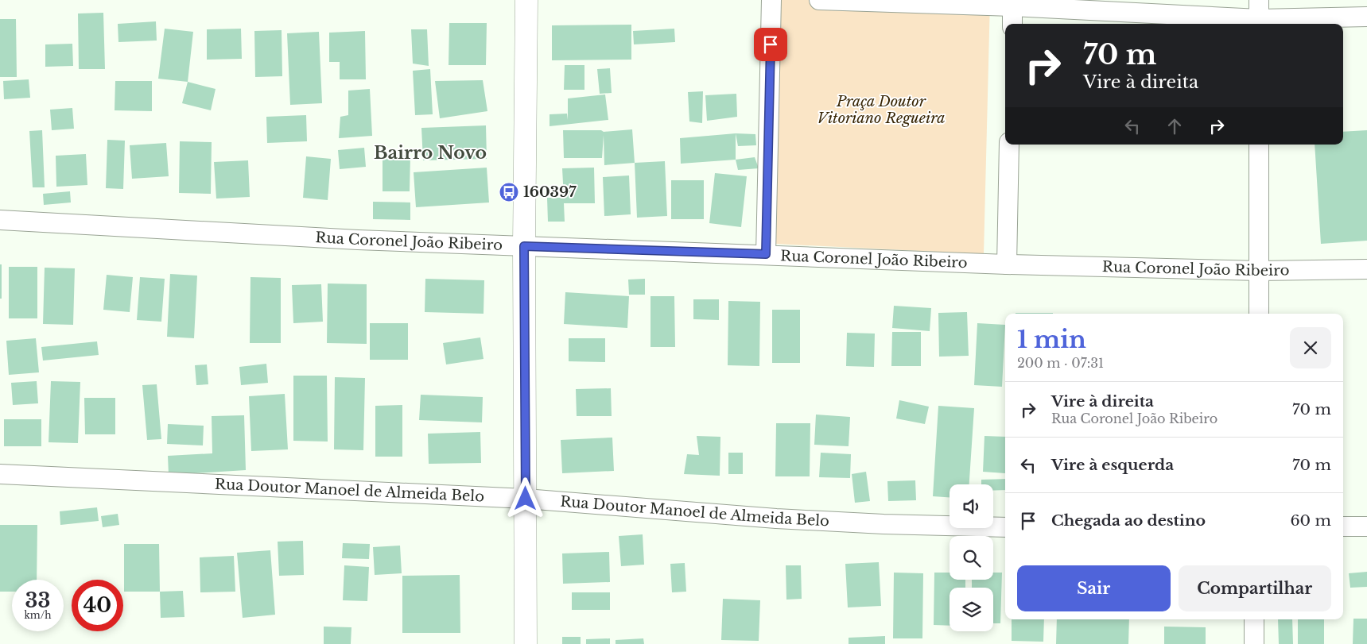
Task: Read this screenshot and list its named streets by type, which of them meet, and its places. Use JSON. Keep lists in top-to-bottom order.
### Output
{
  "streets": {
    "street": ["Rua Coronel João Ribeiro", "Rua Doutor Manoel de Almeida Belo"]
  },
  "districts": ["Bairro Novo"],
  "parks": ["Praça Doutor Vitoriano Regueira"],
  "places": {
    "bus stop": ["160397"]
  },
  "page": {
    "turn": ["70 m", "Vire à direita"],
    "heading": ["1 min", "200 m · 07:31"],
    "list": [
      {
        "name": "Vire à direita",
        "note": "Rua Coronel João Ribeiro",
        "value": "70 m"
      },
      {
        "name": "Vire à esquerda",
        "value": "70 m"
      },
      {
        "name": "Chegada ao destino",
        "value": "60 m"
      }
    ],
    "buttons": ["Sair", "Compartilhar"],
    "speed": "33 km/h",
    "limit": "40"
  }
}
